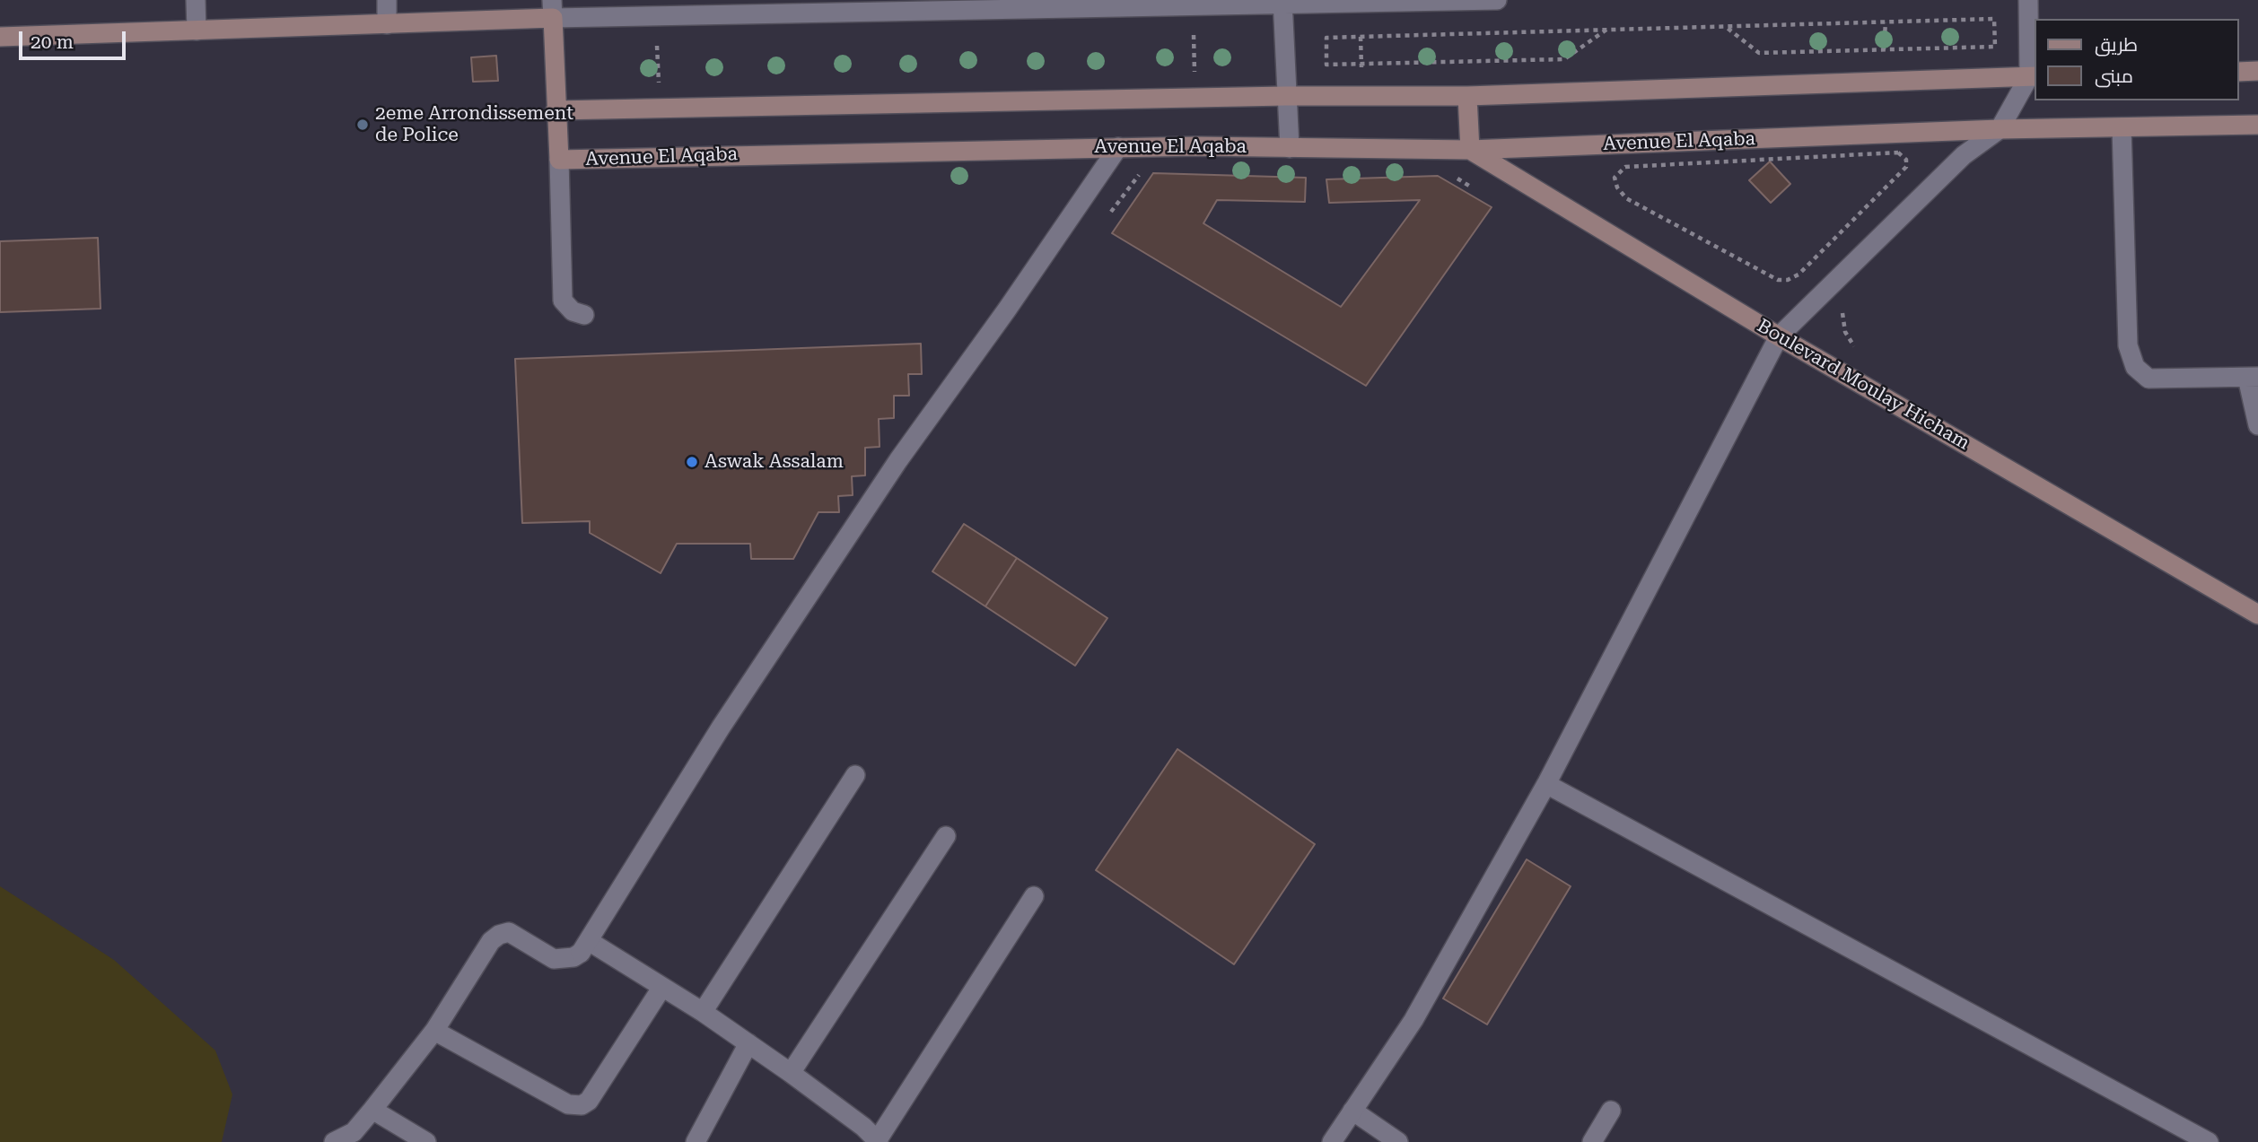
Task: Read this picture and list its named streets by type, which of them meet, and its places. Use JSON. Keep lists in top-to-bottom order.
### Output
{
  "streets": {
    "main road": ["Avenue El Aqaba", "Boulevard Moulay Hicham"]
  },
  "crossings": [
    ["Avenue El Aqaba", "Boulevard Moulay Hicham"]
  ],
  "places": ["2eme Arrondissement de Police", "Aswak Assalam"],
  "legend": ["طريق", "مبنى"],
  "scale_bar": "20 m"
}
